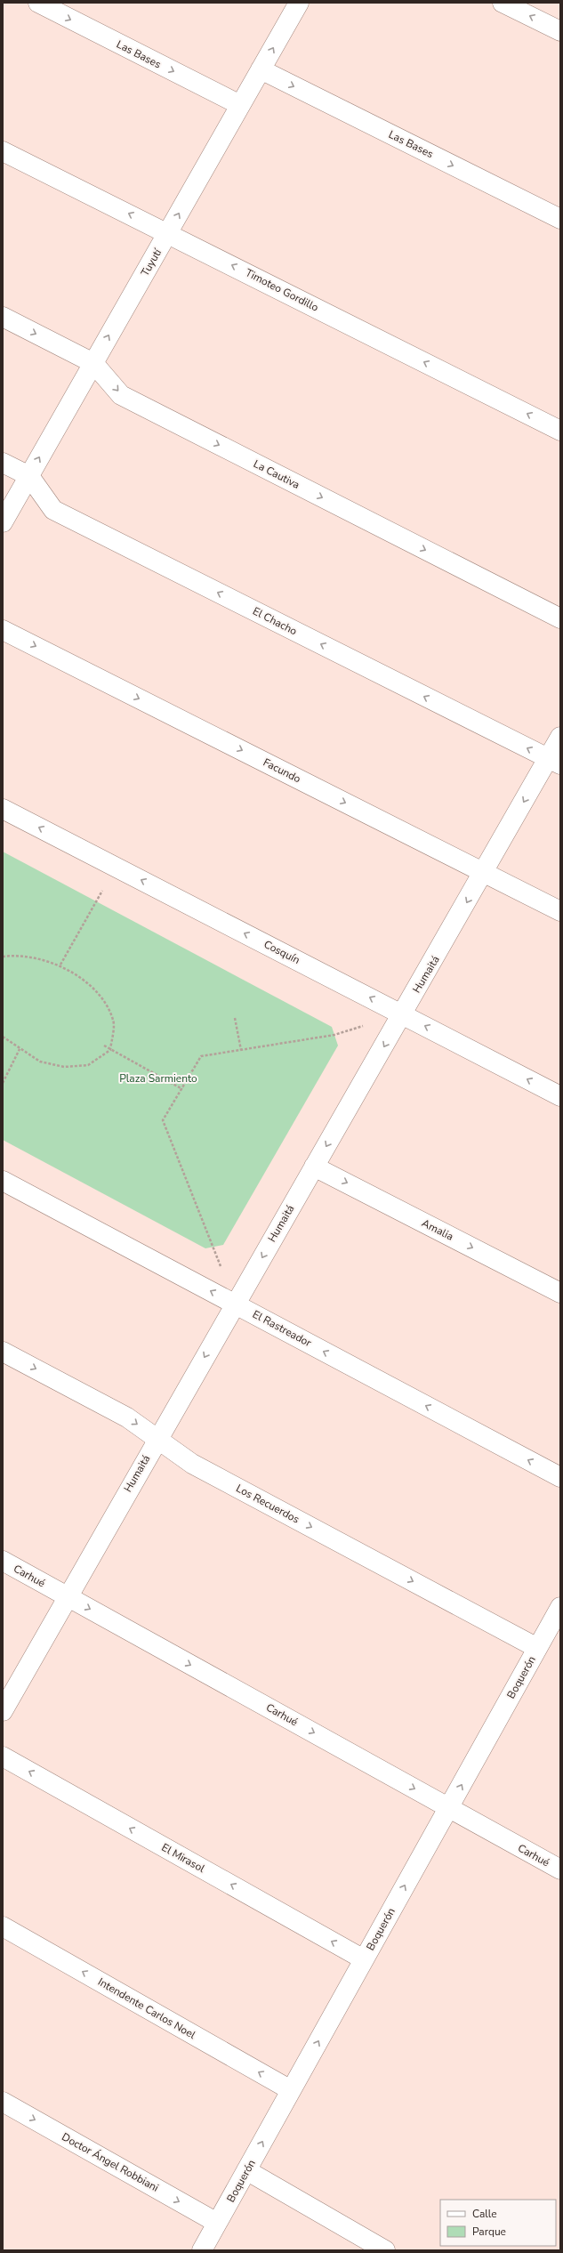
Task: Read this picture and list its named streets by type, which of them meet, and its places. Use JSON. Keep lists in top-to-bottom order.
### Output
{
  "streets": {
    "street": [
      "Las Bases",
      "Tuyutí",
      "Timoteo Gordillo",
      "La Cautiva",
      "El Chacho",
      "Facundo",
      "Cosquín",
      "Humaitá",
      "Amalia",
      "El Rastreador",
      "Los Recuerdos",
      "Carhué",
      "Boquerón",
      "El Mirasol",
      "Intendente Carlos Noel",
      "Doctor Ángel Robbiani"
    ]
  },
  "crossings": [
    ["Las Bases", "Tuyutí"],
    ["Tuyutí", "Timoteo Gordillo"],
    ["Tuyutí", "La Cautiva"],
    ["Tuyutí", "El Chacho"],
    ["El Chacho", "Humaitá"],
    ["Facundo", "Humaitá"],
    ["Cosquín", "Humaitá"],
    ["Humaitá", "Amalia"],
    ["Humaitá", "El Rastreador"],
    ["Humaitá", "Los Recuerdos"],
    ["Humaitá", "Carhué"],
    ["Los Recuerdos", "Boquerón"],
    ["Carhué", "Boquerón"],
    ["Boquerón", "El Mirasol"],
    ["Boquerón", "Intendente Carlos Noel"],
    ["Boquerón", "Doctor Ángel Robbiani"]
  ],
  "one_way": [
    "Las Bases",
    "Tuyutí",
    "Timoteo Gordillo",
    "La Cautiva",
    "El Chacho",
    "Facundo",
    "Cosquín",
    "Humaitá",
    "Amalia",
    "El Rastreador",
    "Los Recuerdos",
    "Carhué",
    "Boquerón",
    "El Mirasol",
    "Intendente Carlos Noel",
    "Doctor Ángel Robbiani"
  ],
  "parks": ["Plaza Sarmiento"],
  "legend": ["Calle", "Parque"]
}
